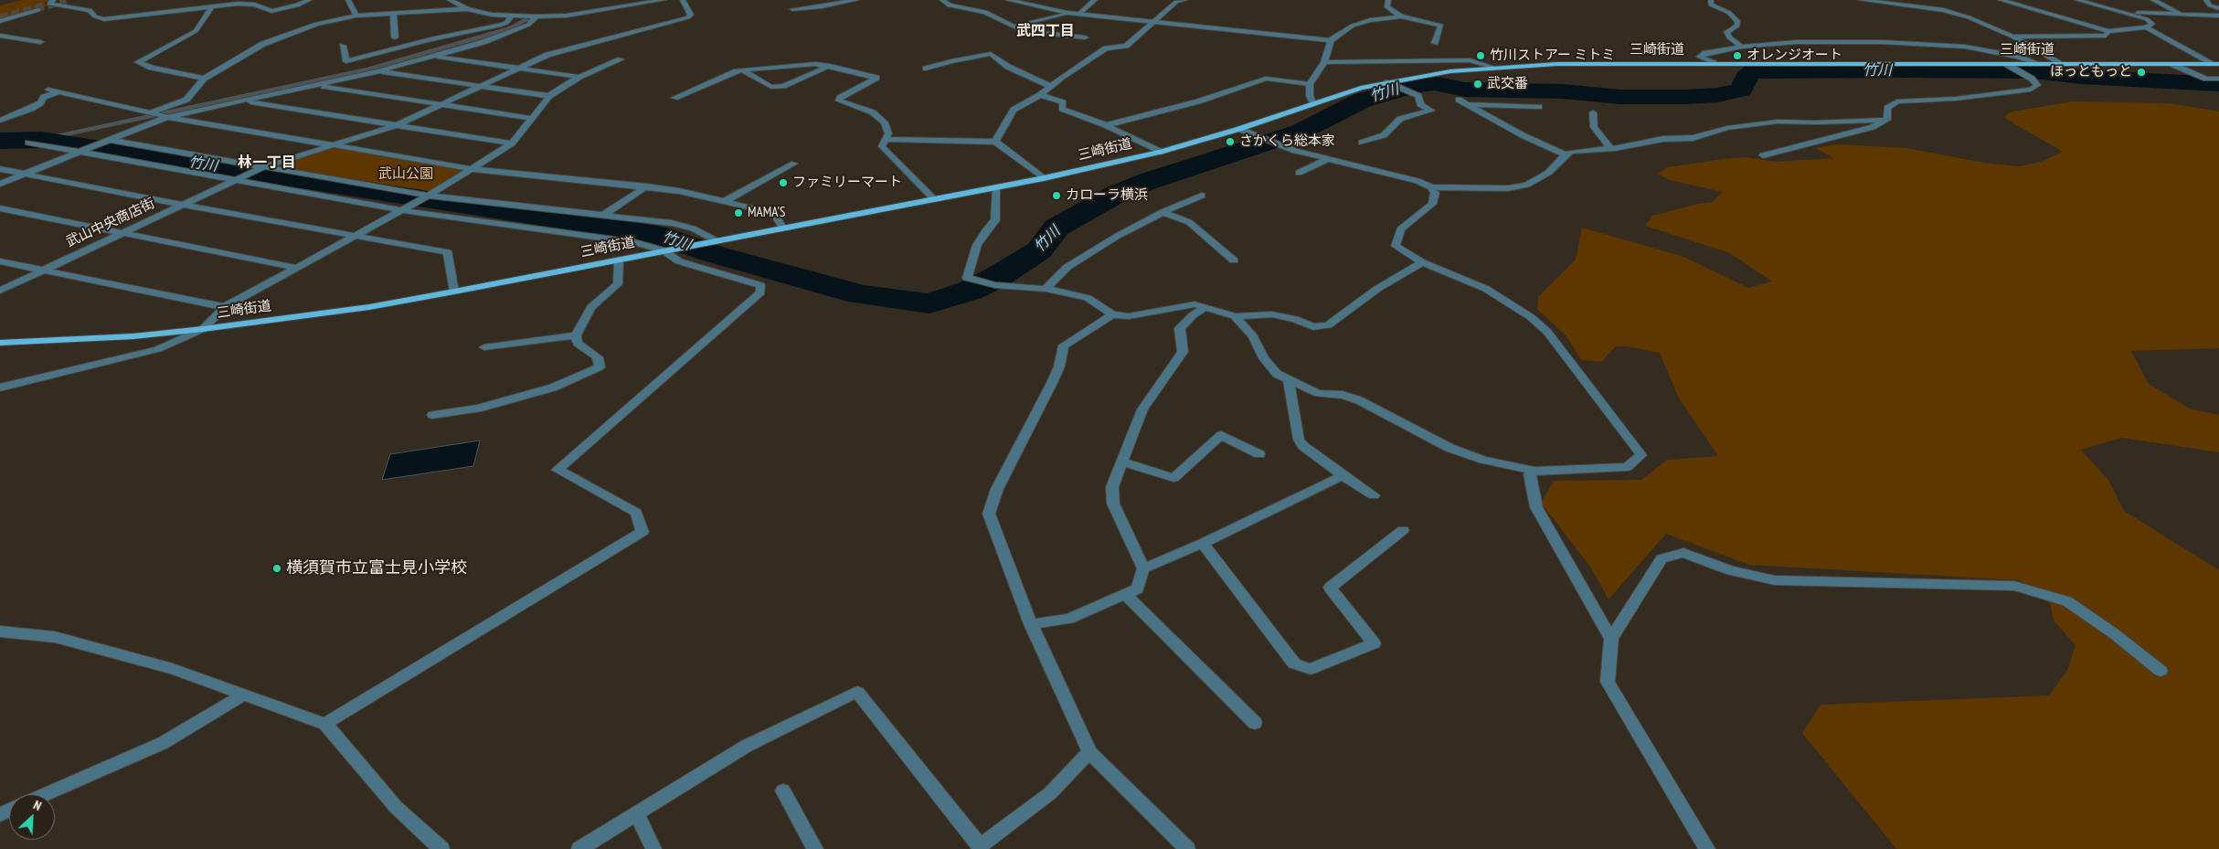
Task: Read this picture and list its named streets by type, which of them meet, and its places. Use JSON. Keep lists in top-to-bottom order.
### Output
{
  "streets": {
    "main road": ["三崎街道"],
    "street": ["武山中央商店街"]
  },
  "districts": ["武四丁目", "林一丁目"],
  "water": ["竹川"],
  "parks": ["武山公園"],
  "places": [
    "竹川ストアー ミトミ",
    "オレンジオート",
    "ほっともっと",
    "武交番",
    "さかくら総本家",
    "ファミリーマート",
    "カローラ横浜",
    "MAMA'S",
    "横須賀市立富士見小学校"
  ],
  "north": "top right"
}
